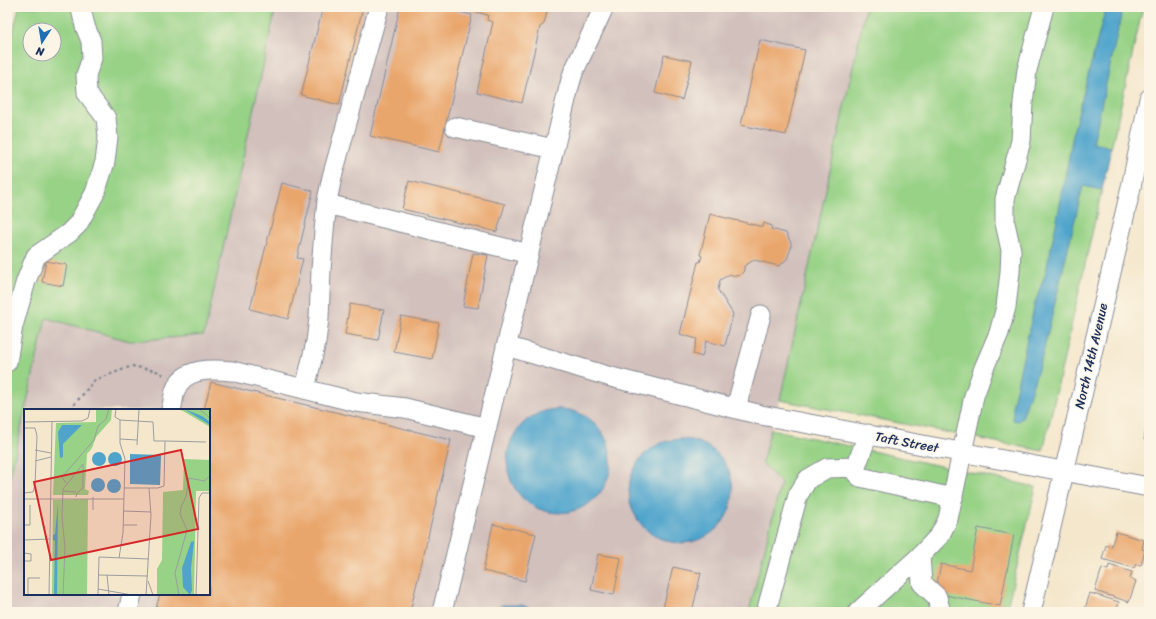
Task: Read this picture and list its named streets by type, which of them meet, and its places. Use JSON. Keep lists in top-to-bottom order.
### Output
{
  "streets": {
    "street": ["North 14th Avenue", "Taft Street"]
  },
  "crossings": [
    ["North 14th Avenue", "Taft Street"]
  ],
  "north": "bottom"
}
